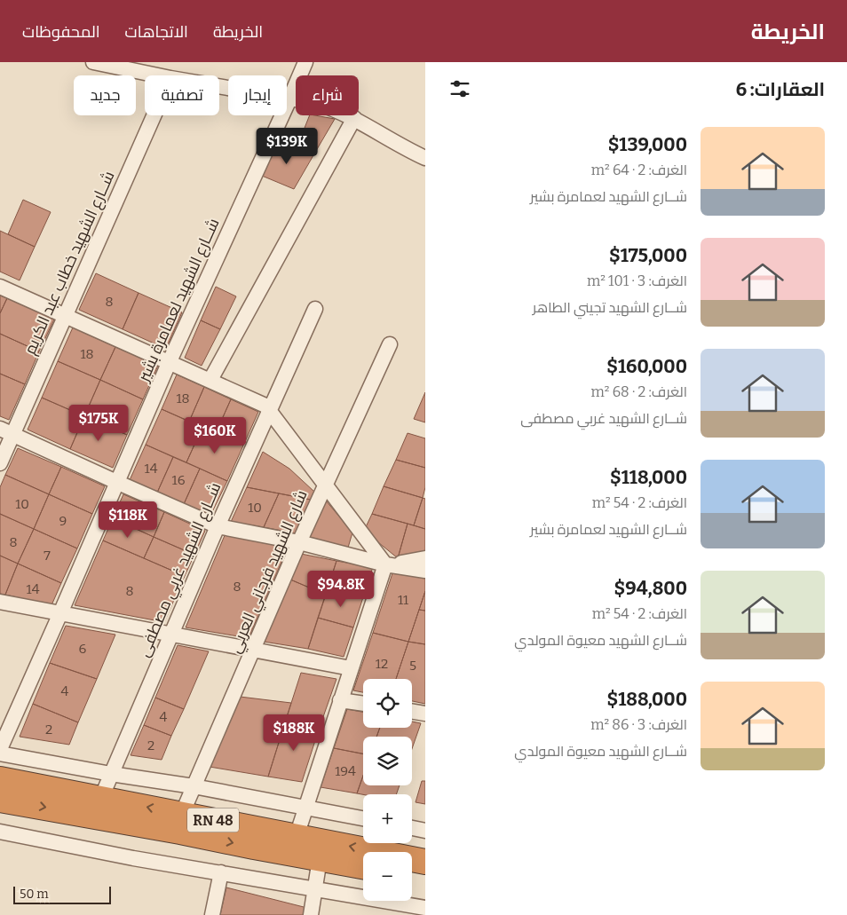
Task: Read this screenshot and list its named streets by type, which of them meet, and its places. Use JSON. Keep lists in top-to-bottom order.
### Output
{
  "streets": {
    "highway": ["RN 48"],
    "street": [
      "شــارع الشهيد خطاب عبد الكريم",
      "شــارع الشهيد لعمامرة بشير",
      "شــارع الشهيد غربي مصطفى",
      "شارع الشهيد فرجاني العربي"
    ]
  },
  "crossings": [
    ["شــارع الشهيد غربي مصطفى", "RN 48"],
    ["شارع الشهيد فرجاني العربي", "RN 48"]
  ],
  "house_numbers": [
    "8",
    "18",
    "18",
    "14",
    "16",
    "10",
    "10",
    "9",
    "8",
    "7",
    "8",
    "14",
    "8",
    "11",
    "6",
    "12",
    "5",
    "4",
    "4",
    "2",
    "2",
    "194"
  ],
  "scale_bar": "50 m",
  "page": {
    "header": "الخريطة",
    "nav": ["الخريطة", "الاتجاهات", "المحفوظات"],
    "heading": "العقارات: 6",
    "chip": [
      "شراء",
      "إيجار",
      "تصفية",
      "جديد"
    ],
    "list": [
      {
        "name": "$139,000",
        "note": "الغرف: 2 · 64 m² · شــارع الشهيد لعمامرة بشير"
      },
      {
        "name": "$175,000",
        "note": "الغرف: 3 · 101 m² · شــارع الشهيد تجيني الطاهر"
      },
      {
        "name": "$160,000",
        "note": "الغرف: 2 · 68 m² · شــارع الشهيد غربي مصطفى"
      },
      {
        "name": "$118,000",
        "note": "الغرف: 2 · 54 m² · شــارع الشهيد لعمامرة بشير"
      },
      {
        "name": "$94,800",
        "note": "الغرف: 2 · 54 m² · شــارع الشهيد معيوة المولدي"
      },
      {
        "name": "$188,000",
        "note": "الغرف: 3 · 86 m² · شــارع الشهيد معيوة المولدي"
      }
    ],
    "price": [
      "$139K",
      "$175K",
      "$160K",
      "$118K",
      "$94.8K",
      "$188K"
    ],
    "map_buttons": ["+", "−"],
    "scale": "50 m"
  }
}
